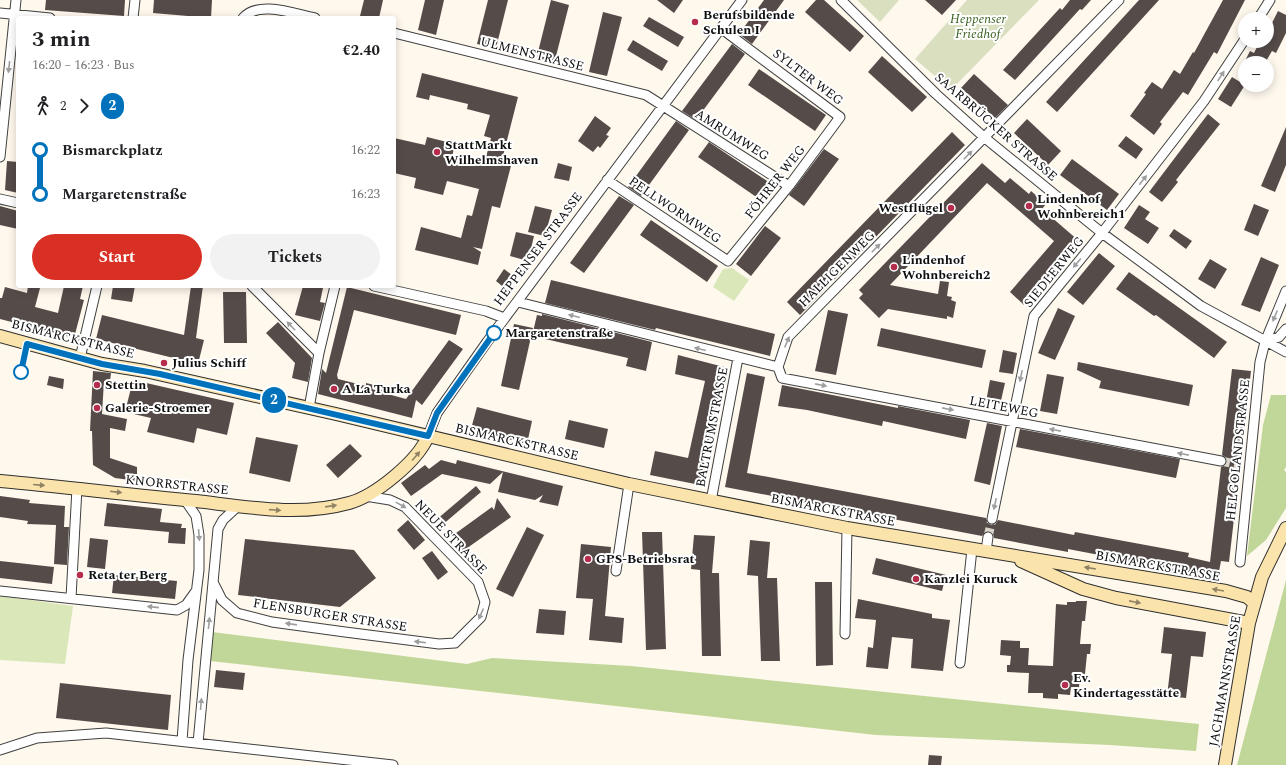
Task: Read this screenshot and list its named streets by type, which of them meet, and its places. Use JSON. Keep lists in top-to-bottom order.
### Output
{
  "streets": {
    "main road": [
      "HEPPENSER STRASSE",
      "BISMARCKSTRASSE",
      "KNORRSTRASSE",
      "JACHMANNSTRASSE"
    ],
    "street": [
      "ULMENSTRASSE",
      "SYLTER WEG",
      "SAARBRÜCKER STRASSE",
      "AMRUMWEG",
      "FÖHRER WEG",
      "PELLWORMWEG",
      "HALLIGENWEG",
      "SIEDLERWEG",
      "LEITEWEG",
      "BALTRUMSTRASSE",
      "HELGOLANDSTRASSE",
      "NEUE STRASSE",
      "FLENSBURGER STRASSE"
    ]
  },
  "crossings": [
    ["ULMENSTRASSE", "AMRUMWEG"],
    ["ULMENSTRASSE", "HEPPENSER STRASSE"],
    ["SYLTER WEG", "FÖHRER WEG"],
    ["SYLTER WEG", "HEPPENSER STRASSE"],
    ["SAARBRÜCKER STRASSE", "HALLIGENWEG"],
    ["SAARBRÜCKER STRASSE", "SIEDLERWEG"],
    ["SAARBRÜCKER STRASSE", "HELGOLANDSTRASSE"],
    ["AMRUMWEG", "FÖHRER WEG"],
    ["AMRUMWEG", "HEPPENSER STRASSE"],
    ["FÖHRER WEG", "PELLWORMWEG"],
    ["PELLWORMWEG", "HEPPENSER STRASSE"],
    ["HEPPENSER STRASSE", "BISMARCKSTRASSE"],
    ["HEPPENSER STRASSE", "KNORRSTRASSE"],
    ["HEPPENSER STRASSE", "NEUE STRASSE"],
    ["HALLIGENWEG", "LEITEWEG"],
    ["SIEDLERWEG", "LEITEWEG"],
    ["BISMARCKSTRASSE", "BALTRUMSTRASSE"],
    ["BISMARCKSTRASSE", "JACHMANNSTRASSE"],
    ["NEUE STRASSE", "FLENSBURGER STRASSE"]
  ],
  "one_way": ["HALLIGENWEG", "KNORRSTRASSE", "FLENSBURGER STRASSE"],
  "parks": ["Heppenser Friedhof"],
  "places": [
    "Berufsbildende Schulen I",
    "StattMarkt Wilhelmshaven",
    "Lindenhof Wohnbereich1",
    "Westflügel",
    "Lindenhof Wohnbereich2",
    "Margaretenstraße",
    "Julius Schiff",
    "Stettin",
    "A La Turka",
    "Galerie-Stroemer",
    "GPS-Betriebsrat",
    "Reta ter Berg",
    "Kanzlei Kuruck",
    "Ev. Kindertagesstätte"
  ],
  "lines": ["bus line 2"],
  "page": {
    "on_map": "2",
    "map_buttons": ["+", "−"],
    "heading": ["3 min", "16:20 – 16:23 · Bus", "€2.40"],
    "legs": ["2", "2"],
    "list": [
      {
        "name": "Bismarckplatz",
        "value": "16:22"
      },
      {
        "name": "Margaretenstraße",
        "value": "16:23"
      }
    ],
    "buttons": ["Start", "Tickets"]
  }
}
